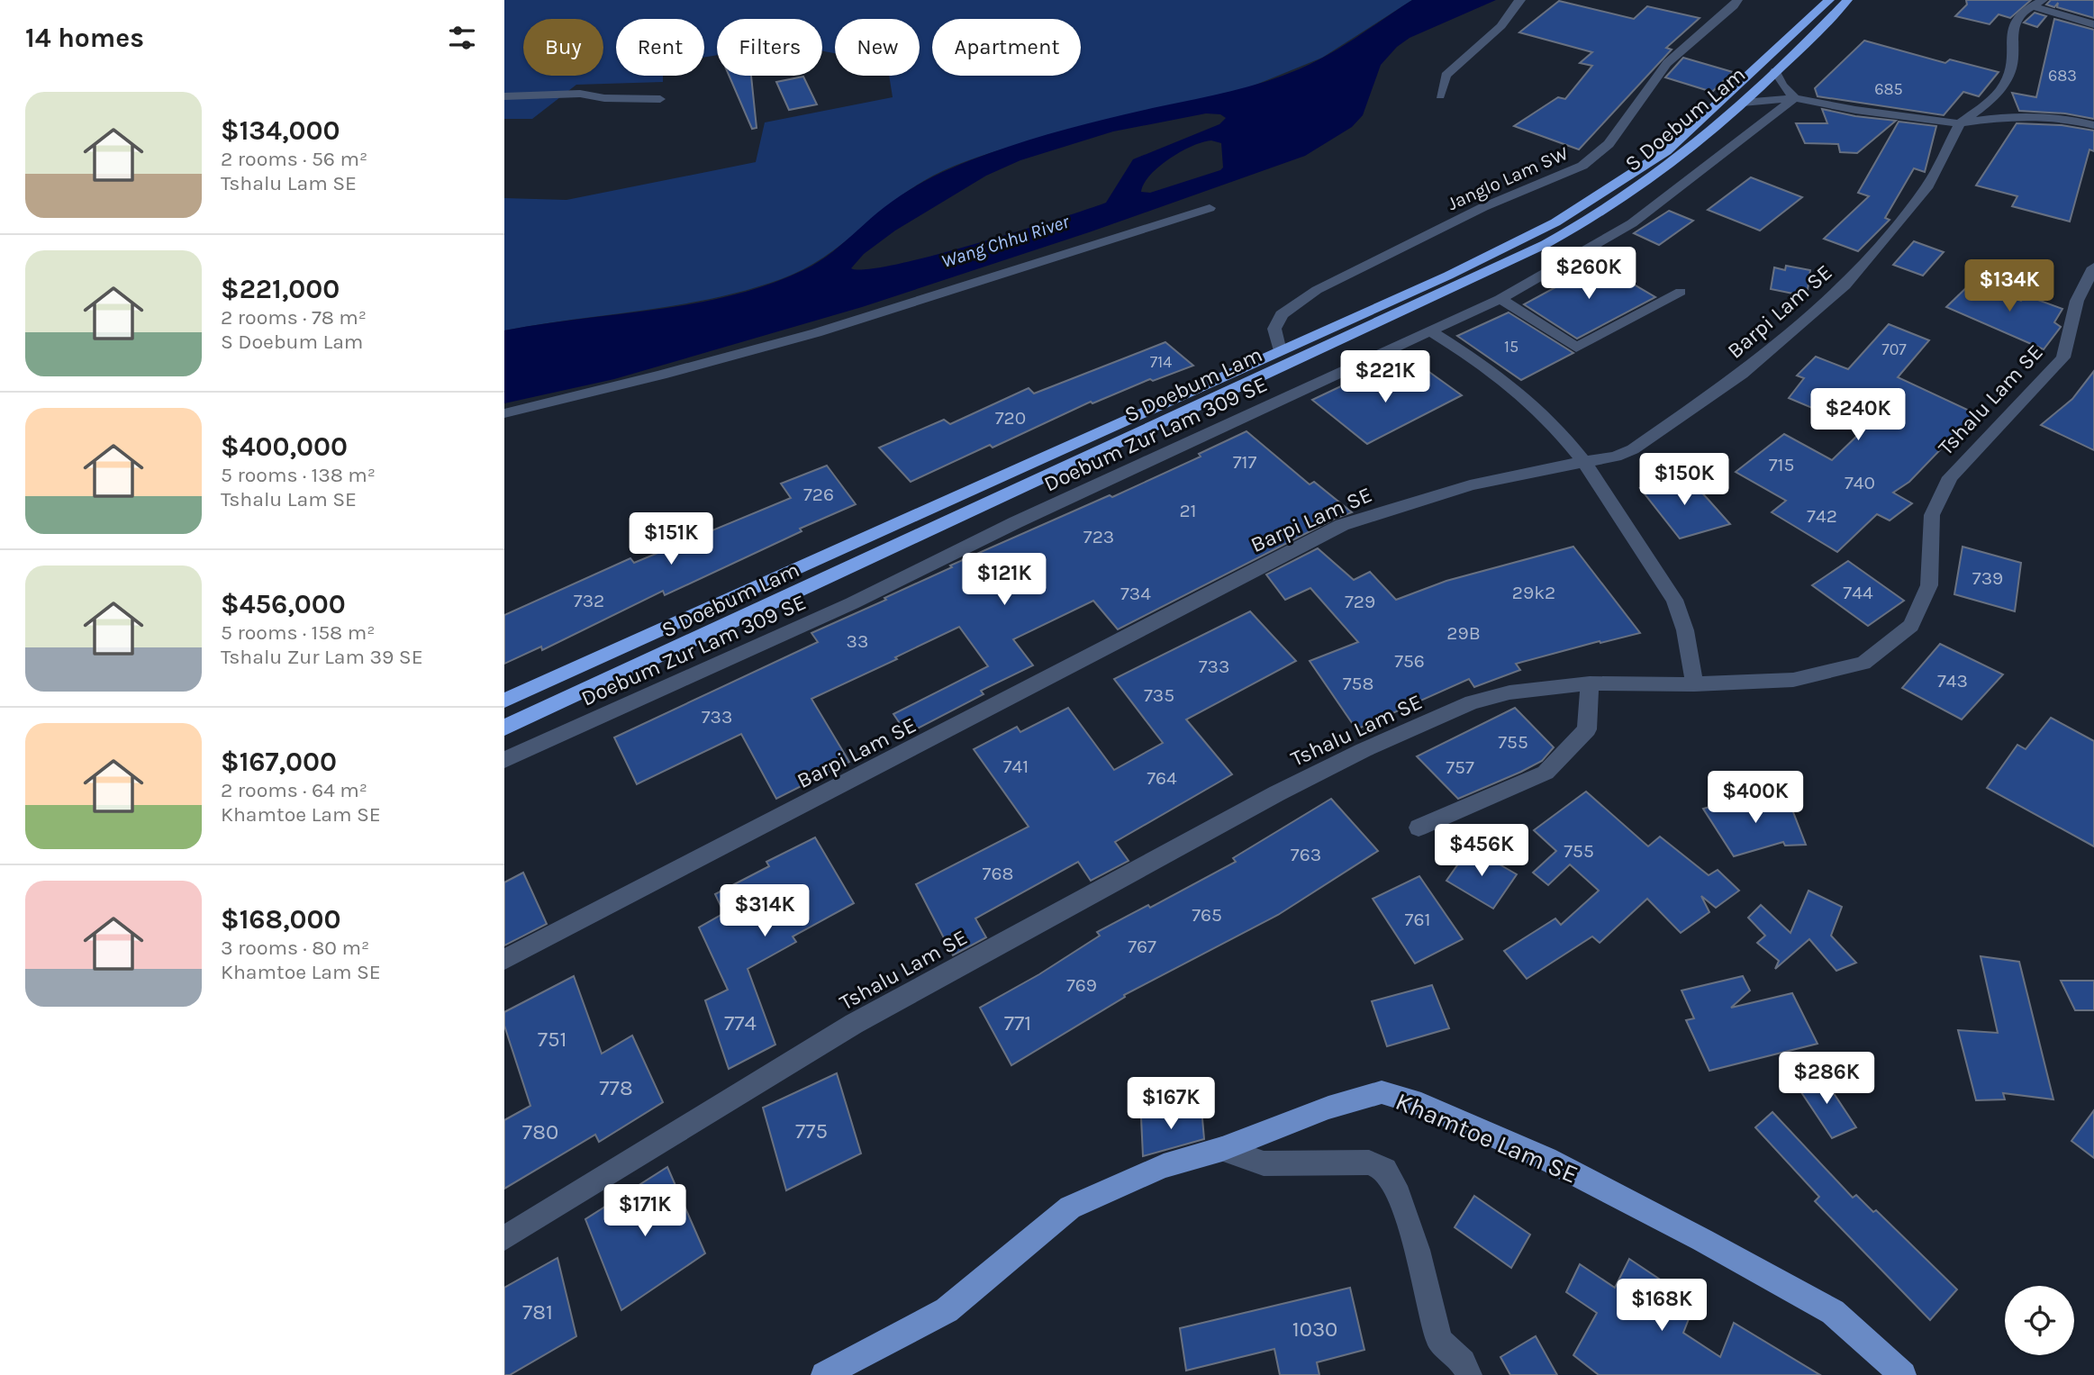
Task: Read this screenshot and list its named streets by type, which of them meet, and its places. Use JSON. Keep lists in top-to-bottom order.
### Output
{
  "streets": {
    "highway": ["S Doebum Lam"],
    "main road": ["Khamtoe Lam SE"],
    "street": [
      "Janglo Lam SW",
      "Barpi Lam SE",
      "Tshalu Lam SE",
      "Doebum Zur Lam 309 SE"
    ]
  },
  "crossings": [
    ["S Doebum Lam", "Janglo Lam SW"]
  ],
  "water": ["Wang Chhu River"],
  "house_numbers": [
    "683",
    "685",
    "15",
    "707",
    "714",
    "720",
    "717",
    "715",
    "740",
    "726",
    "21",
    "742",
    "723",
    "739",
    "29k2",
    "744",
    "734",
    "732",
    "729",
    "29B",
    "33",
    "756",
    "733",
    "743",
    "758",
    "735",
    "733",
    "755",
    "741",
    "757",
    "764",
    "755",
    "763",
    "768",
    "765",
    "761",
    "767",
    "769",
    "774",
    "771",
    "751",
    "778",
    "775",
    "780",
    "781",
    "1030"
  ],
  "page": {
    "heading": "14 homes",
    "chip": [
      "Buy",
      "Rent",
      "Filters",
      "New",
      "Apartment"
    ],
    "list": [
      {
        "name": "$134,000",
        "note": "2 rooms · 56 m² · Tshalu Lam SE"
      },
      {
        "name": "$221,000",
        "note": "2 rooms · 78 m² · S Doebum Lam"
      },
      {
        "name": "$400,000",
        "note": "5 rooms · 138 m² · Tshalu Lam SE"
      },
      {
        "name": "$456,000",
        "note": "5 rooms · 158 m² · Tshalu Zur Lam 39 SE"
      },
      {
        "name": "$167,000",
        "note": "2 rooms · 64 m² · Khamtoe Lam SE"
      },
      {
        "name": "$168,000",
        "note": "3 rooms · 80 m² · Khamtoe Lam SE"
      }
    ],
    "price": [
      "$260K",
      "$134K",
      "$221K",
      "$240K",
      "$150K",
      "$151K",
      "$121K",
      "$400K",
      "$456K",
      "$314K",
      "$286K",
      "$167K",
      "$171K",
      "$168K"
    ]
  }
}
